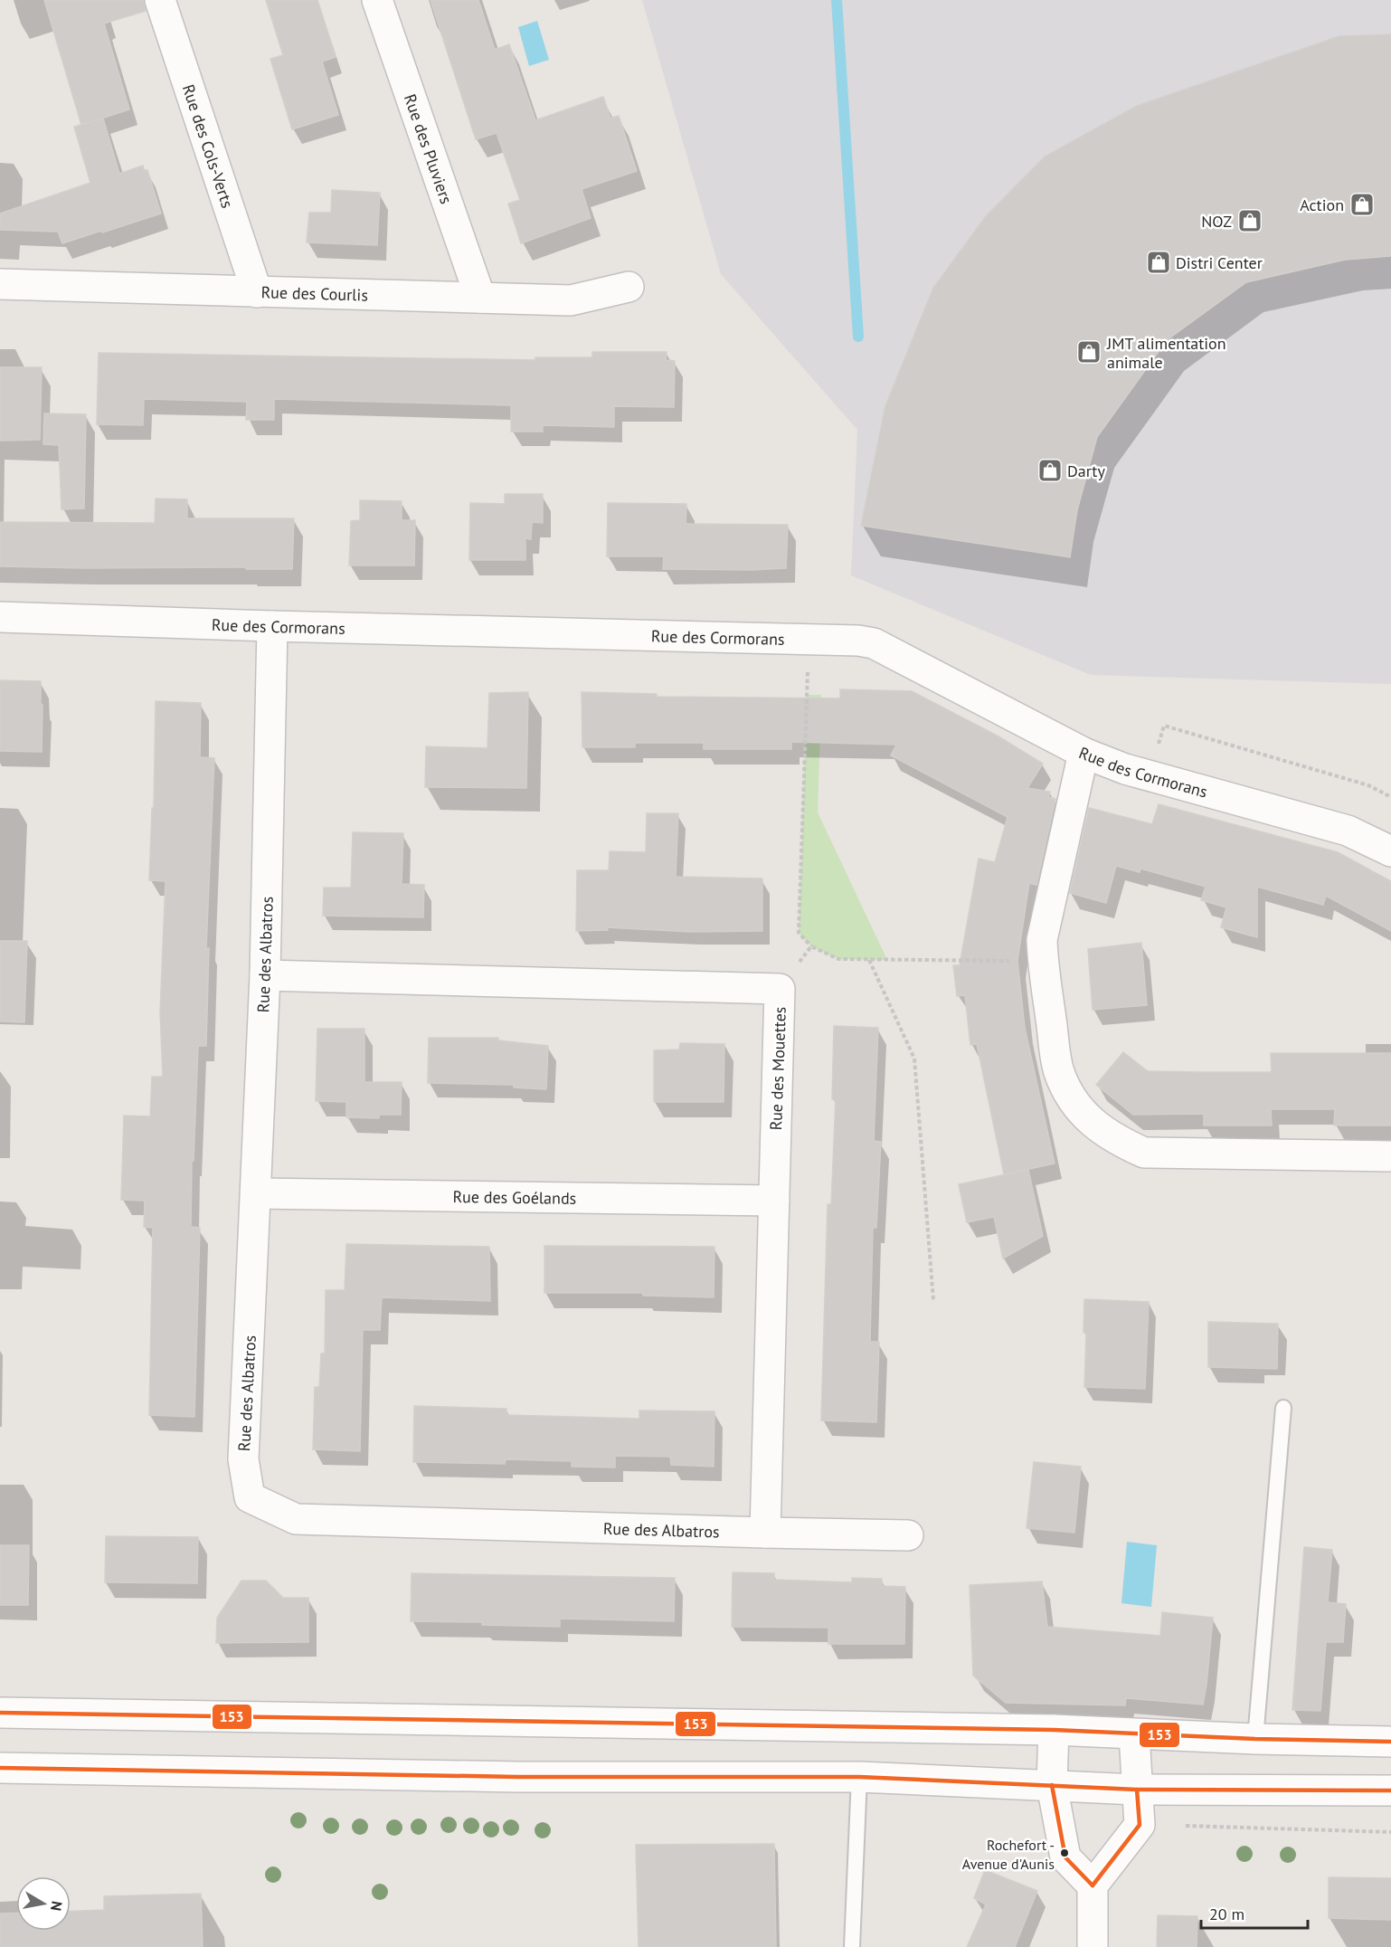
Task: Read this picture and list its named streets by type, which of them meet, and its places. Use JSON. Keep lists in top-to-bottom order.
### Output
{
  "streets": {
    "street": [
      "Rue des Cols-Verts",
      "Rue des Pluviers",
      "Rue des Courlis",
      "Rue des Cormorans",
      "Rue des Albatros",
      "Rue des Mouettes",
      "Rue des Goélands"
    ]
  },
  "crossings": [
    ["Rue des Cols-Verts", "Rue des Courlis"],
    ["Rue des Pluviers", "Rue des Courlis"],
    ["Rue des Cormorans", "Rue des Albatros"],
    ["Rue des Albatros", "Rue des Mouettes"],
    ["Rue des Albatros", "Rue des Goélands"],
    ["Rue des Mouettes", "Rue des Goélands"]
  ],
  "places": {
    "shop": [
      "Action",
      "NOZ",
      "Distri Center",
      "JMT alimentation animale",
      "Darty"
    ],
    "other": ["Rochefort - Avenue d'Aunis"]
  },
  "lines": ["transit line 153"],
  "scale_bar": "20 m",
  "north": "right"
}
